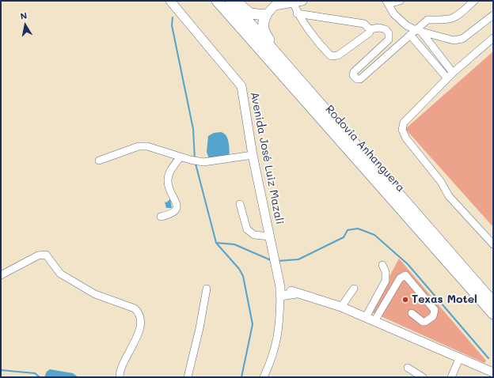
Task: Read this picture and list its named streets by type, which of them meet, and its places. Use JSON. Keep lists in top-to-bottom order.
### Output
{
  "streets": {
    "highway": ["Rodovia Anhanguera"],
    "main road": ["Avenida José Luiz Mazali"]
  },
  "places": ["Texas Motel"],
  "north": "top"
}
